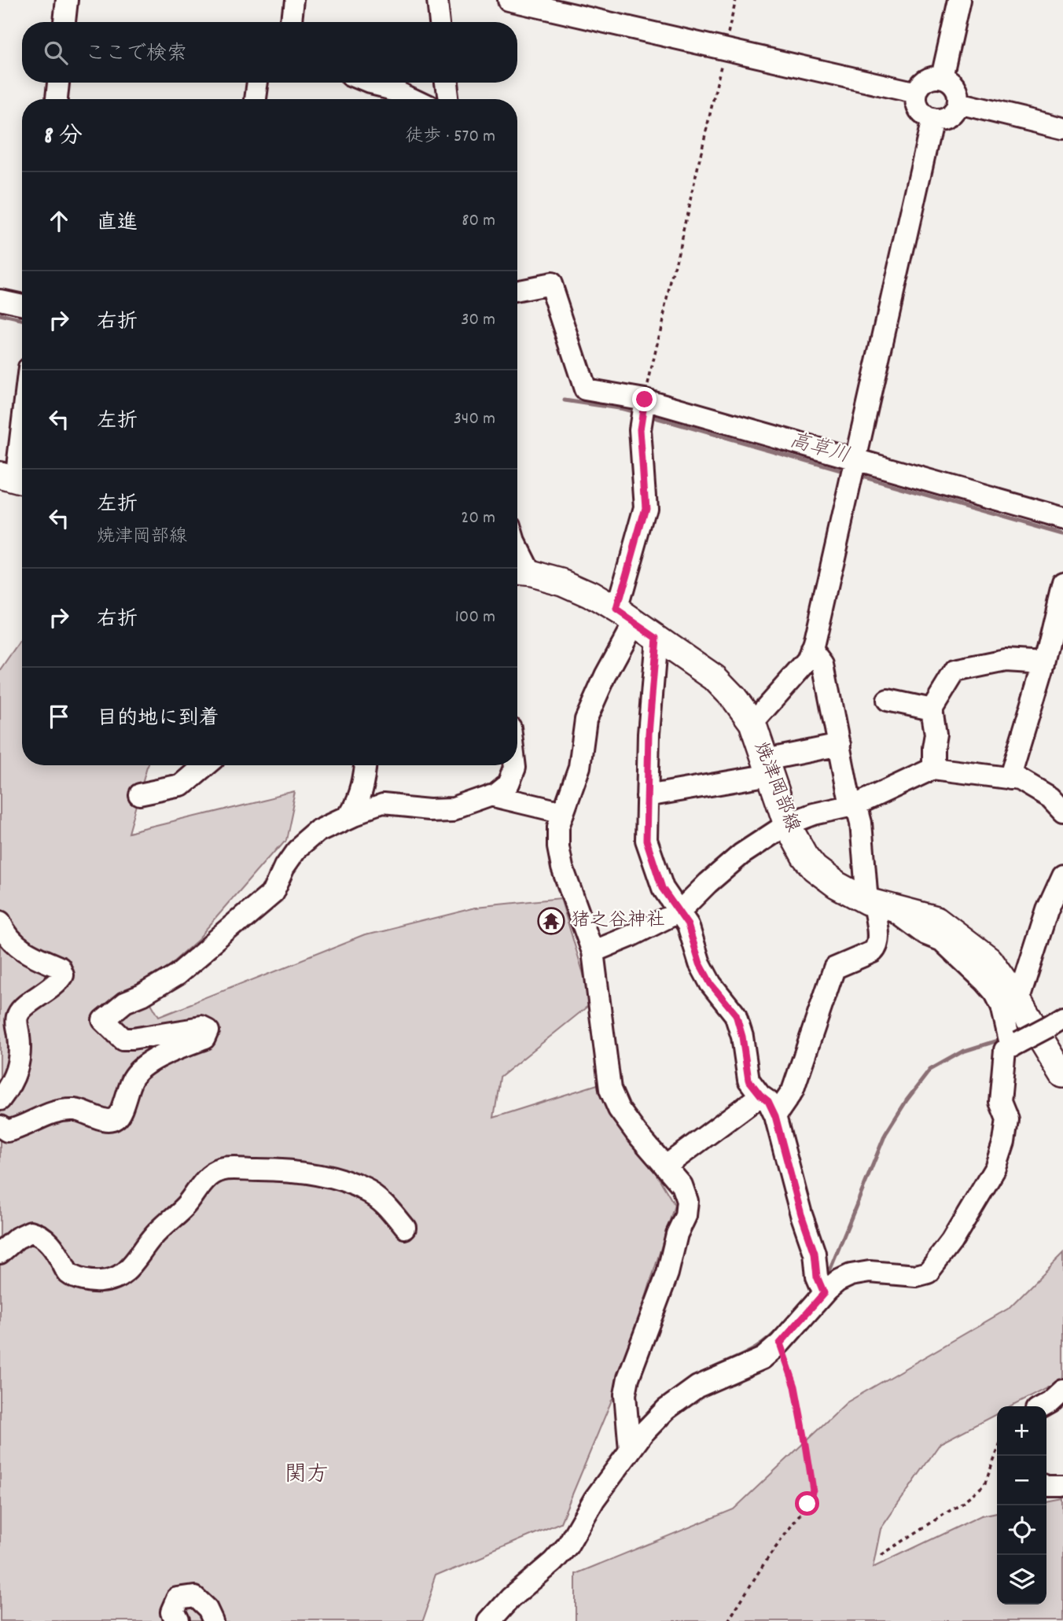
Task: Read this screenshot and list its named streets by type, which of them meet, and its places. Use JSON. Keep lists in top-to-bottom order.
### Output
{
  "streets": {
    "main road": ["焼津岡部線"]
  },
  "districts": ["関方"],
  "water": ["高草川"],
  "places": {
    "temple": ["猪之谷神社"]
  },
  "page": {
    "search": "ここで検索",
    "heading": ["8 分", "徒歩 · 570 m"],
    "list": [
      ["直進", "80 m"],
      ["右折", "30 m"],
      ["左折", "340 m"],
      ["左折", "焼津岡部線", "20 m"],
      ["右折", "100 m"],
      "目的地に到着"
    ],
    "map_buttons": ["+", "−"]
  }
}
